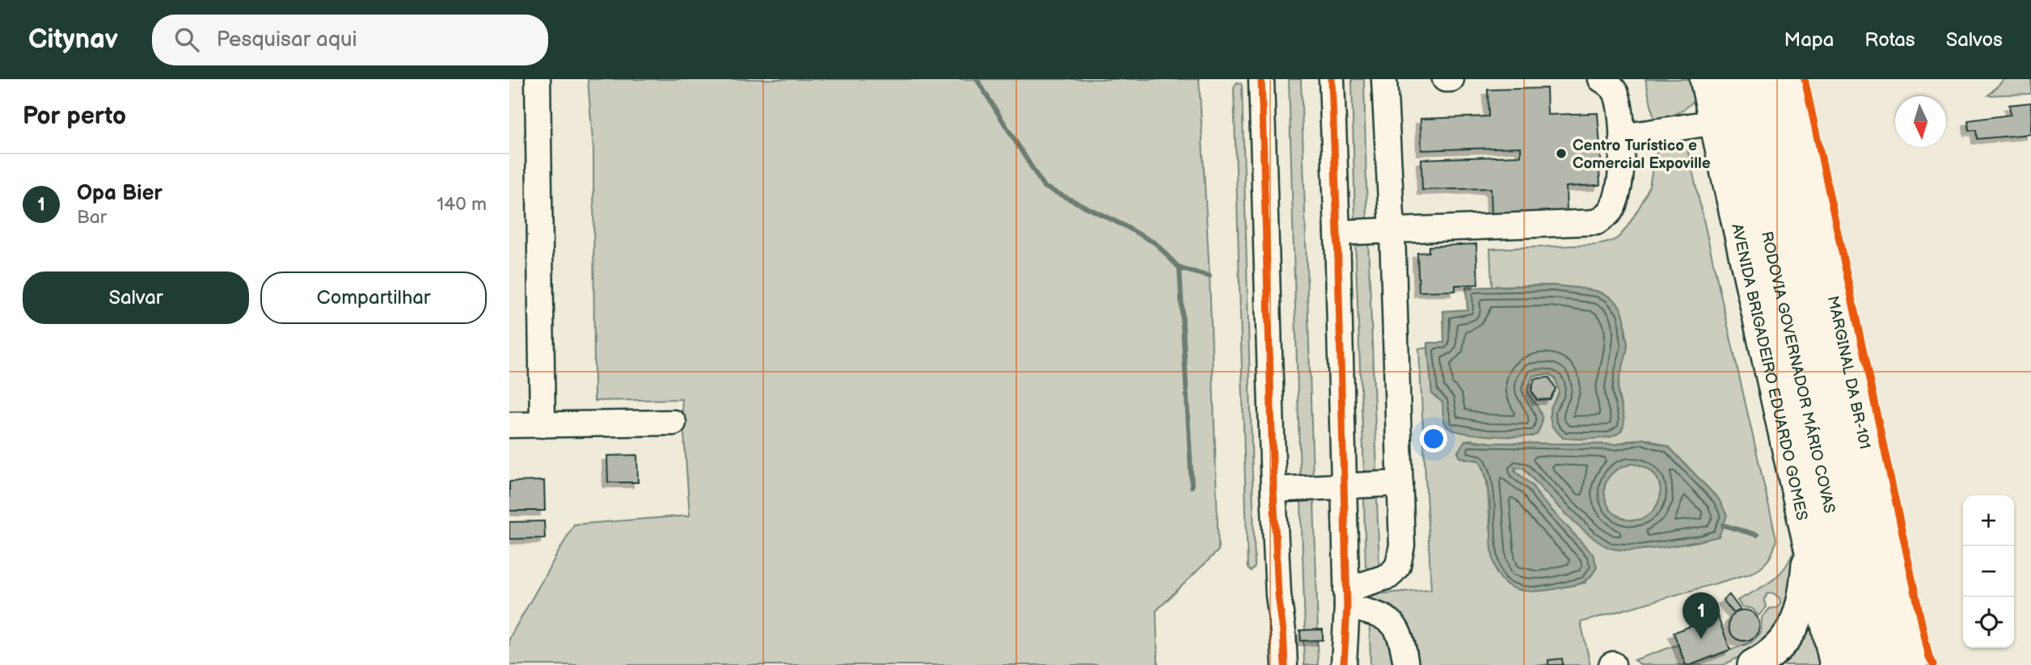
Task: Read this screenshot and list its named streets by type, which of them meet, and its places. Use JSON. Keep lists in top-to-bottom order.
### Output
{
  "streets": {
    "highway": ["RODOVIA GOVERNADOR MÁRIO COVAS"],
    "main road": ["AVENIDA BRIGADEIRO EDUARDO GOMES", "MARGINAL DA BR-101"]
  },
  "places": ["Centro Turístico e Comercial Expoville"],
  "north": "bottom",
  "page": {
    "header": "Citynav",
    "search": "Pesquisar aqui",
    "nav": ["Mapa", "Rotas", "Salvos"],
    "heading": "Por perto",
    "list": [
      {
        "mark": "1",
        "name": "Opa Bier",
        "note": "Bar",
        "value": "140 m"
      }
    ],
    "buttons": ["Salvar", "Compartilhar"],
    "map_buttons": ["+", "−"],
    "pins": "1"
  }
}
